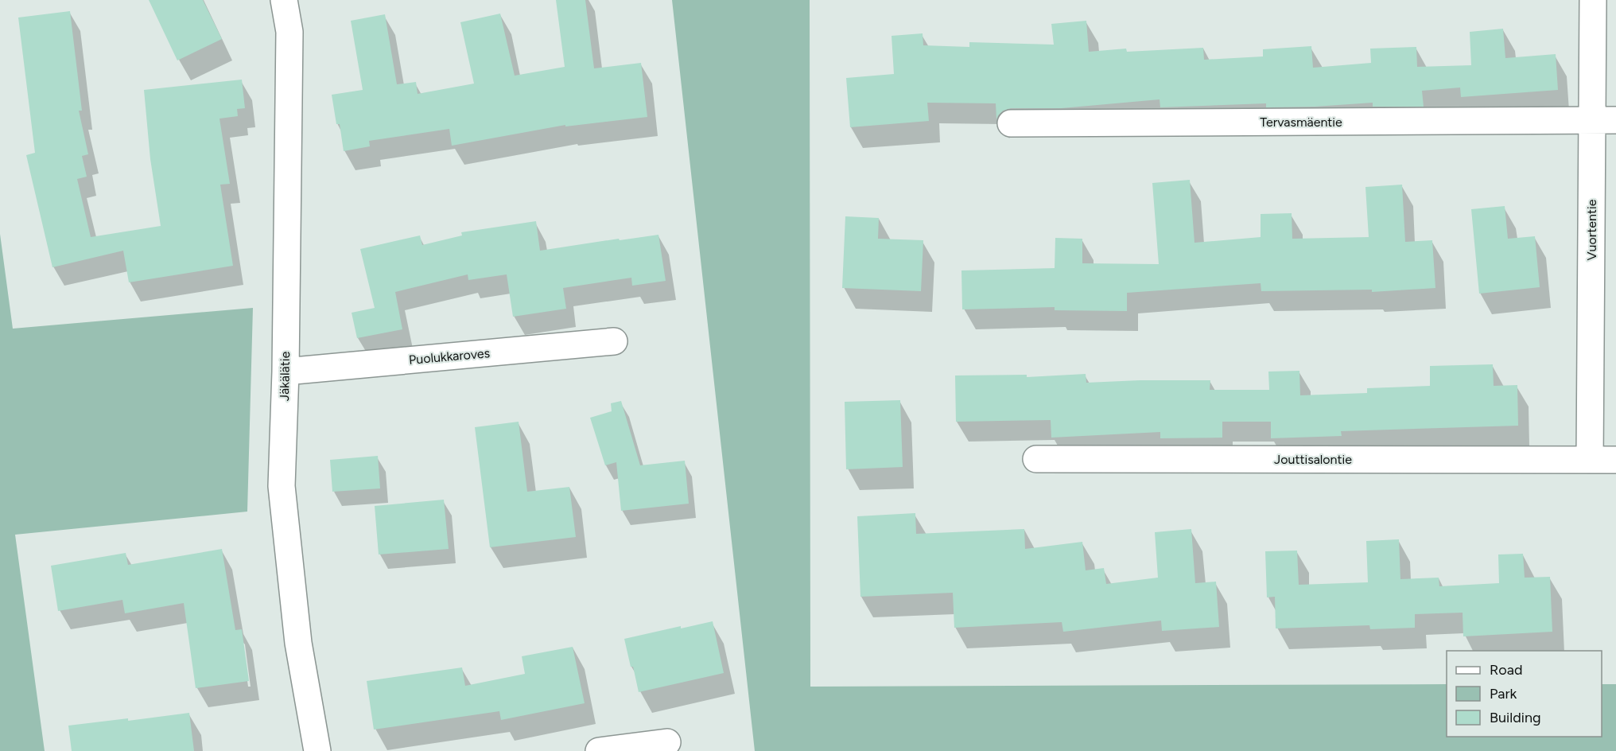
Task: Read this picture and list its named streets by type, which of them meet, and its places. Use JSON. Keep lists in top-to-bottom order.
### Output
{
  "streets": {
    "street": [
      "Tervasmäentie",
      "Vuortentie",
      "Puolukkaroves",
      "Jäkälätie",
      "Jouttisalontie"
    ]
  },
  "crossings": [
    ["Tervasmäentie", "Vuortentie"],
    ["Vuortentie", "Jouttisalontie"],
    ["Puolukkaroves", "Jäkälätie"]
  ],
  "legend": ["Road", "Park", "Building"]
}
